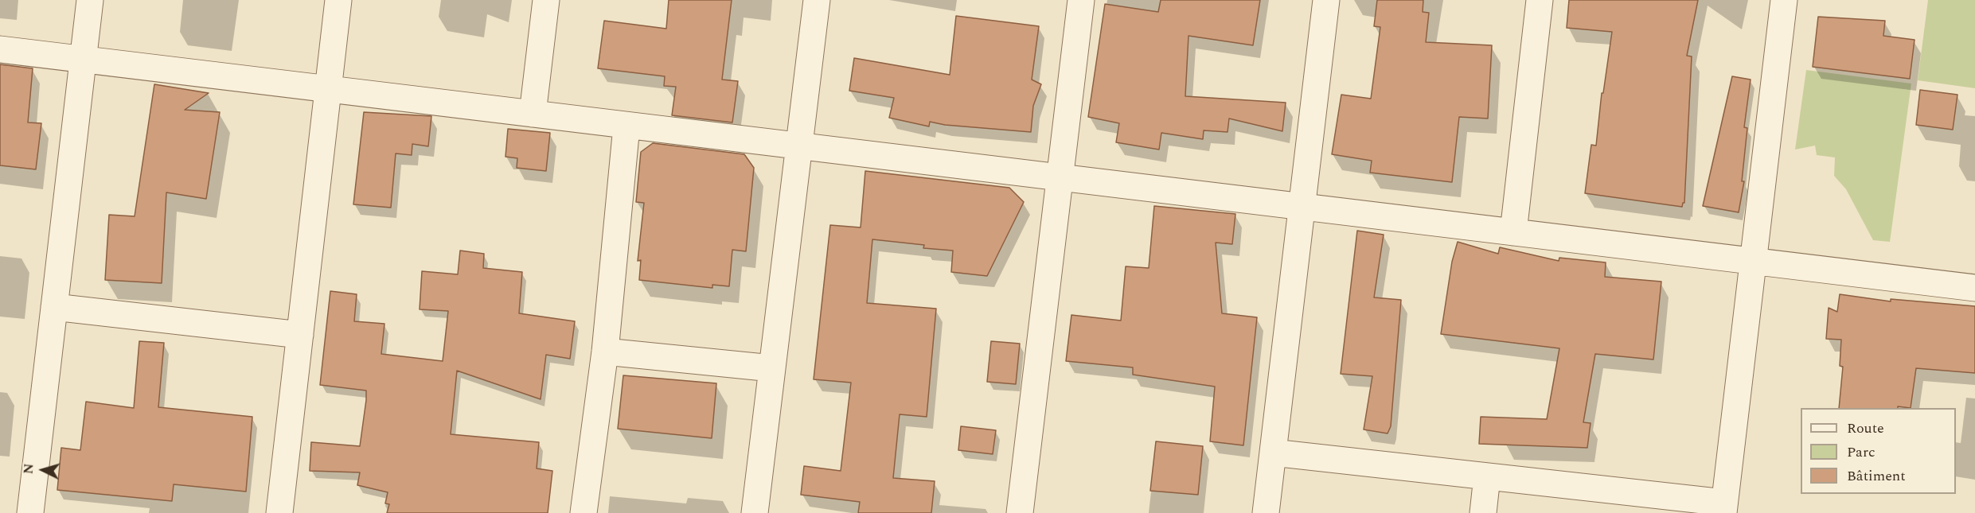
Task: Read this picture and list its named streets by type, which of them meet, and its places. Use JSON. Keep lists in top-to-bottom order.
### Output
{
  "legend": ["Route", "Parc", "Bâtiment"],
  "north": "left"
}
